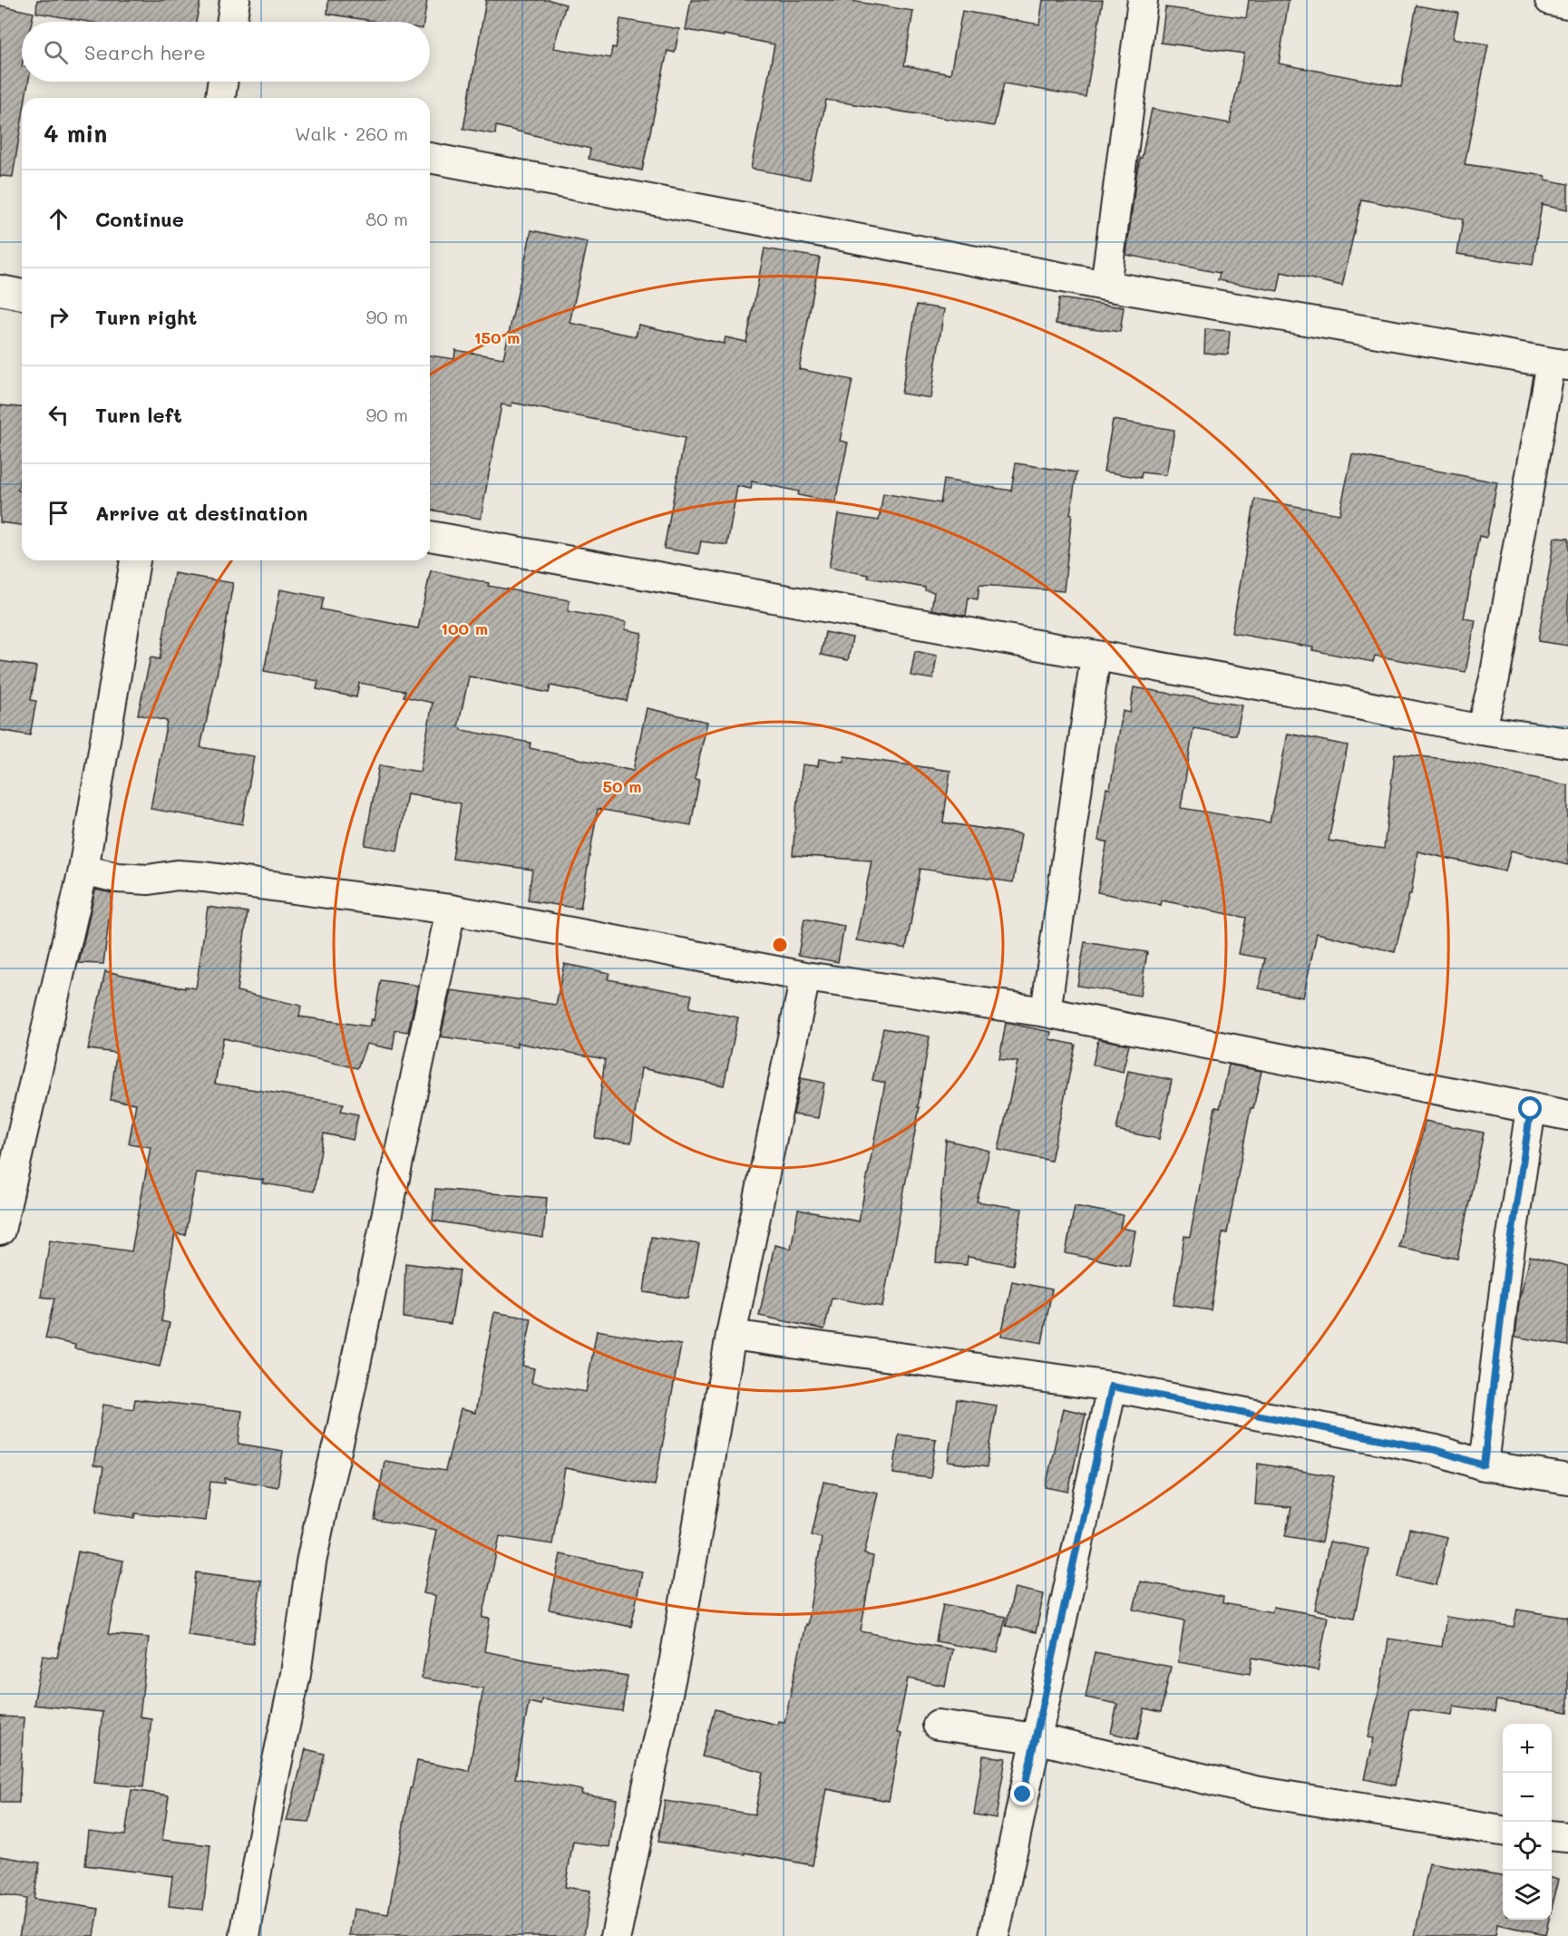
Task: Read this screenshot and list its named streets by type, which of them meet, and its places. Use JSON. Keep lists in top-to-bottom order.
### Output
{
  "page": {
    "search": "Search here",
    "heading": ["4 min", "Walk · 260 m"],
    "list": [
      ["Continue", "80 m"],
      ["Turn right", "90 m"],
      ["Turn left", "90 m"],
      "Arrive at destination"
    ],
    "map_buttons": ["+", "−"]
  },
  "rings": ["150 m", "100 m", "50 m"]
}
